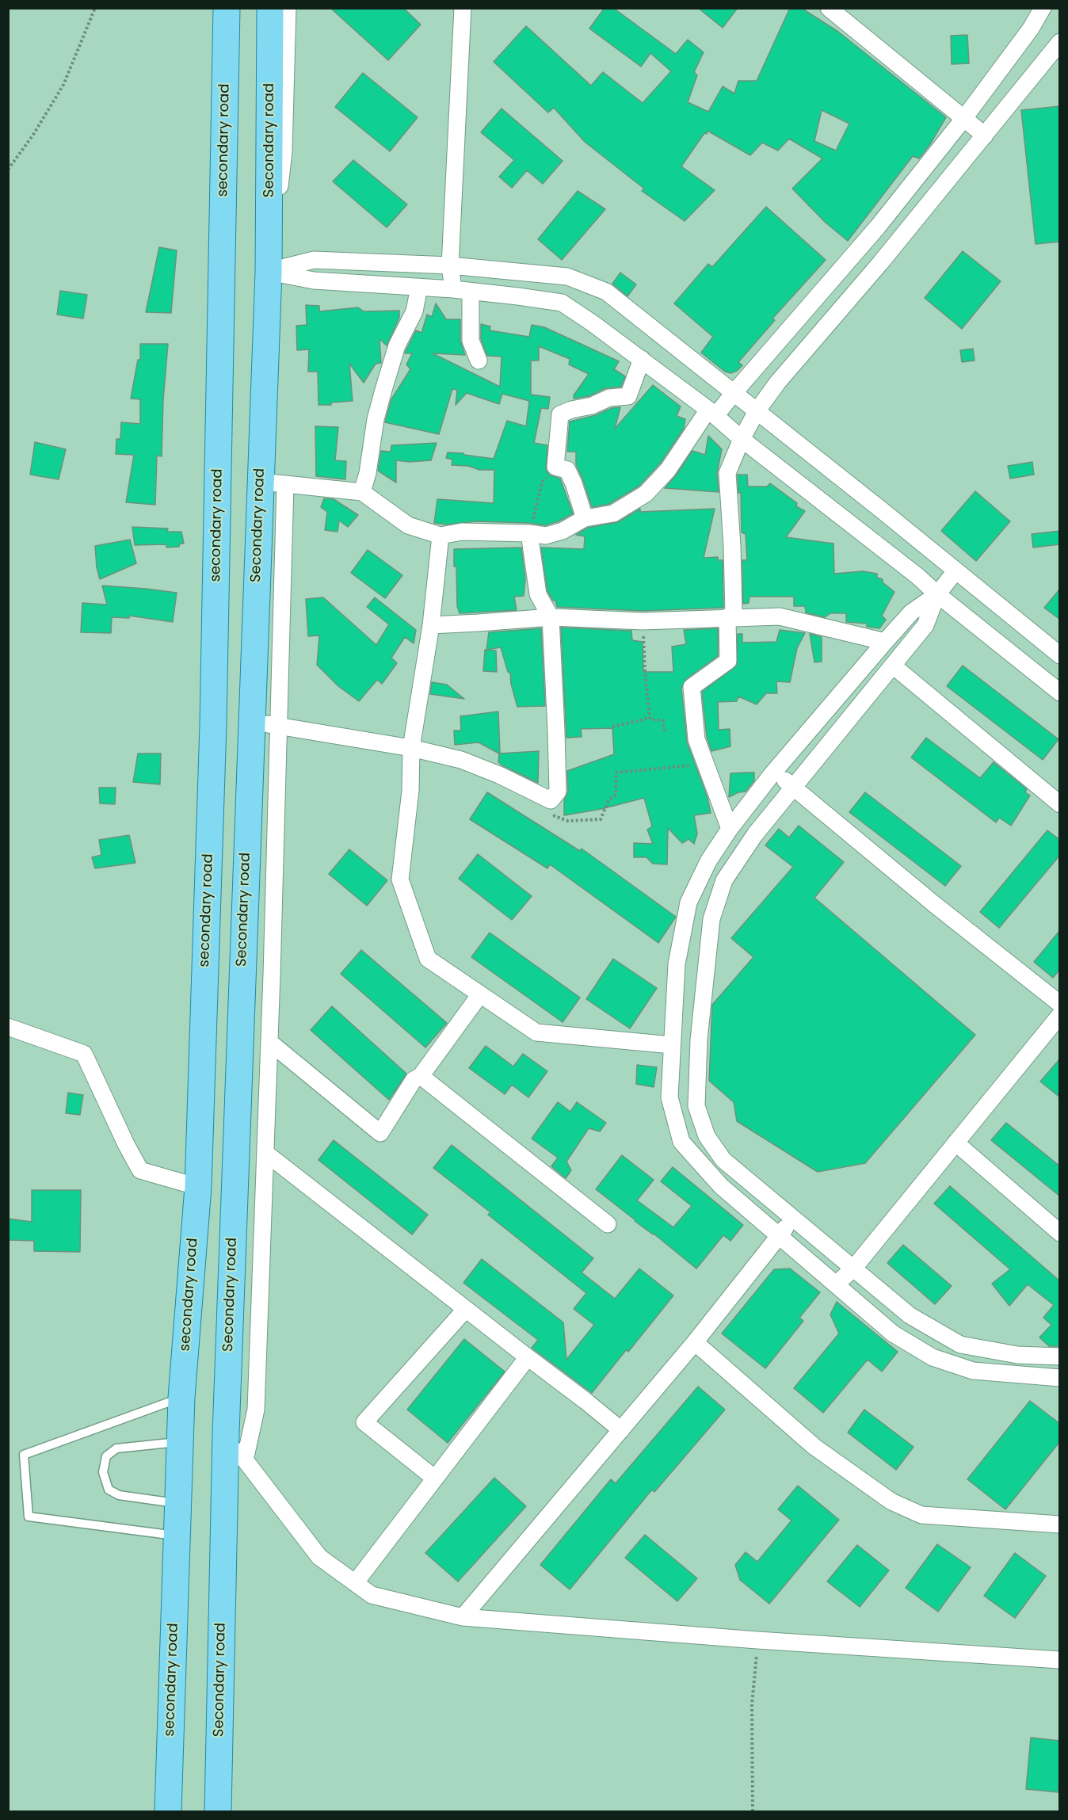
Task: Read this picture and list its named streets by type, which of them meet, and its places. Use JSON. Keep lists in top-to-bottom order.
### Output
{
  "streets": {
    "main road": ["secondary road", "Secondary road"]
  }
}
